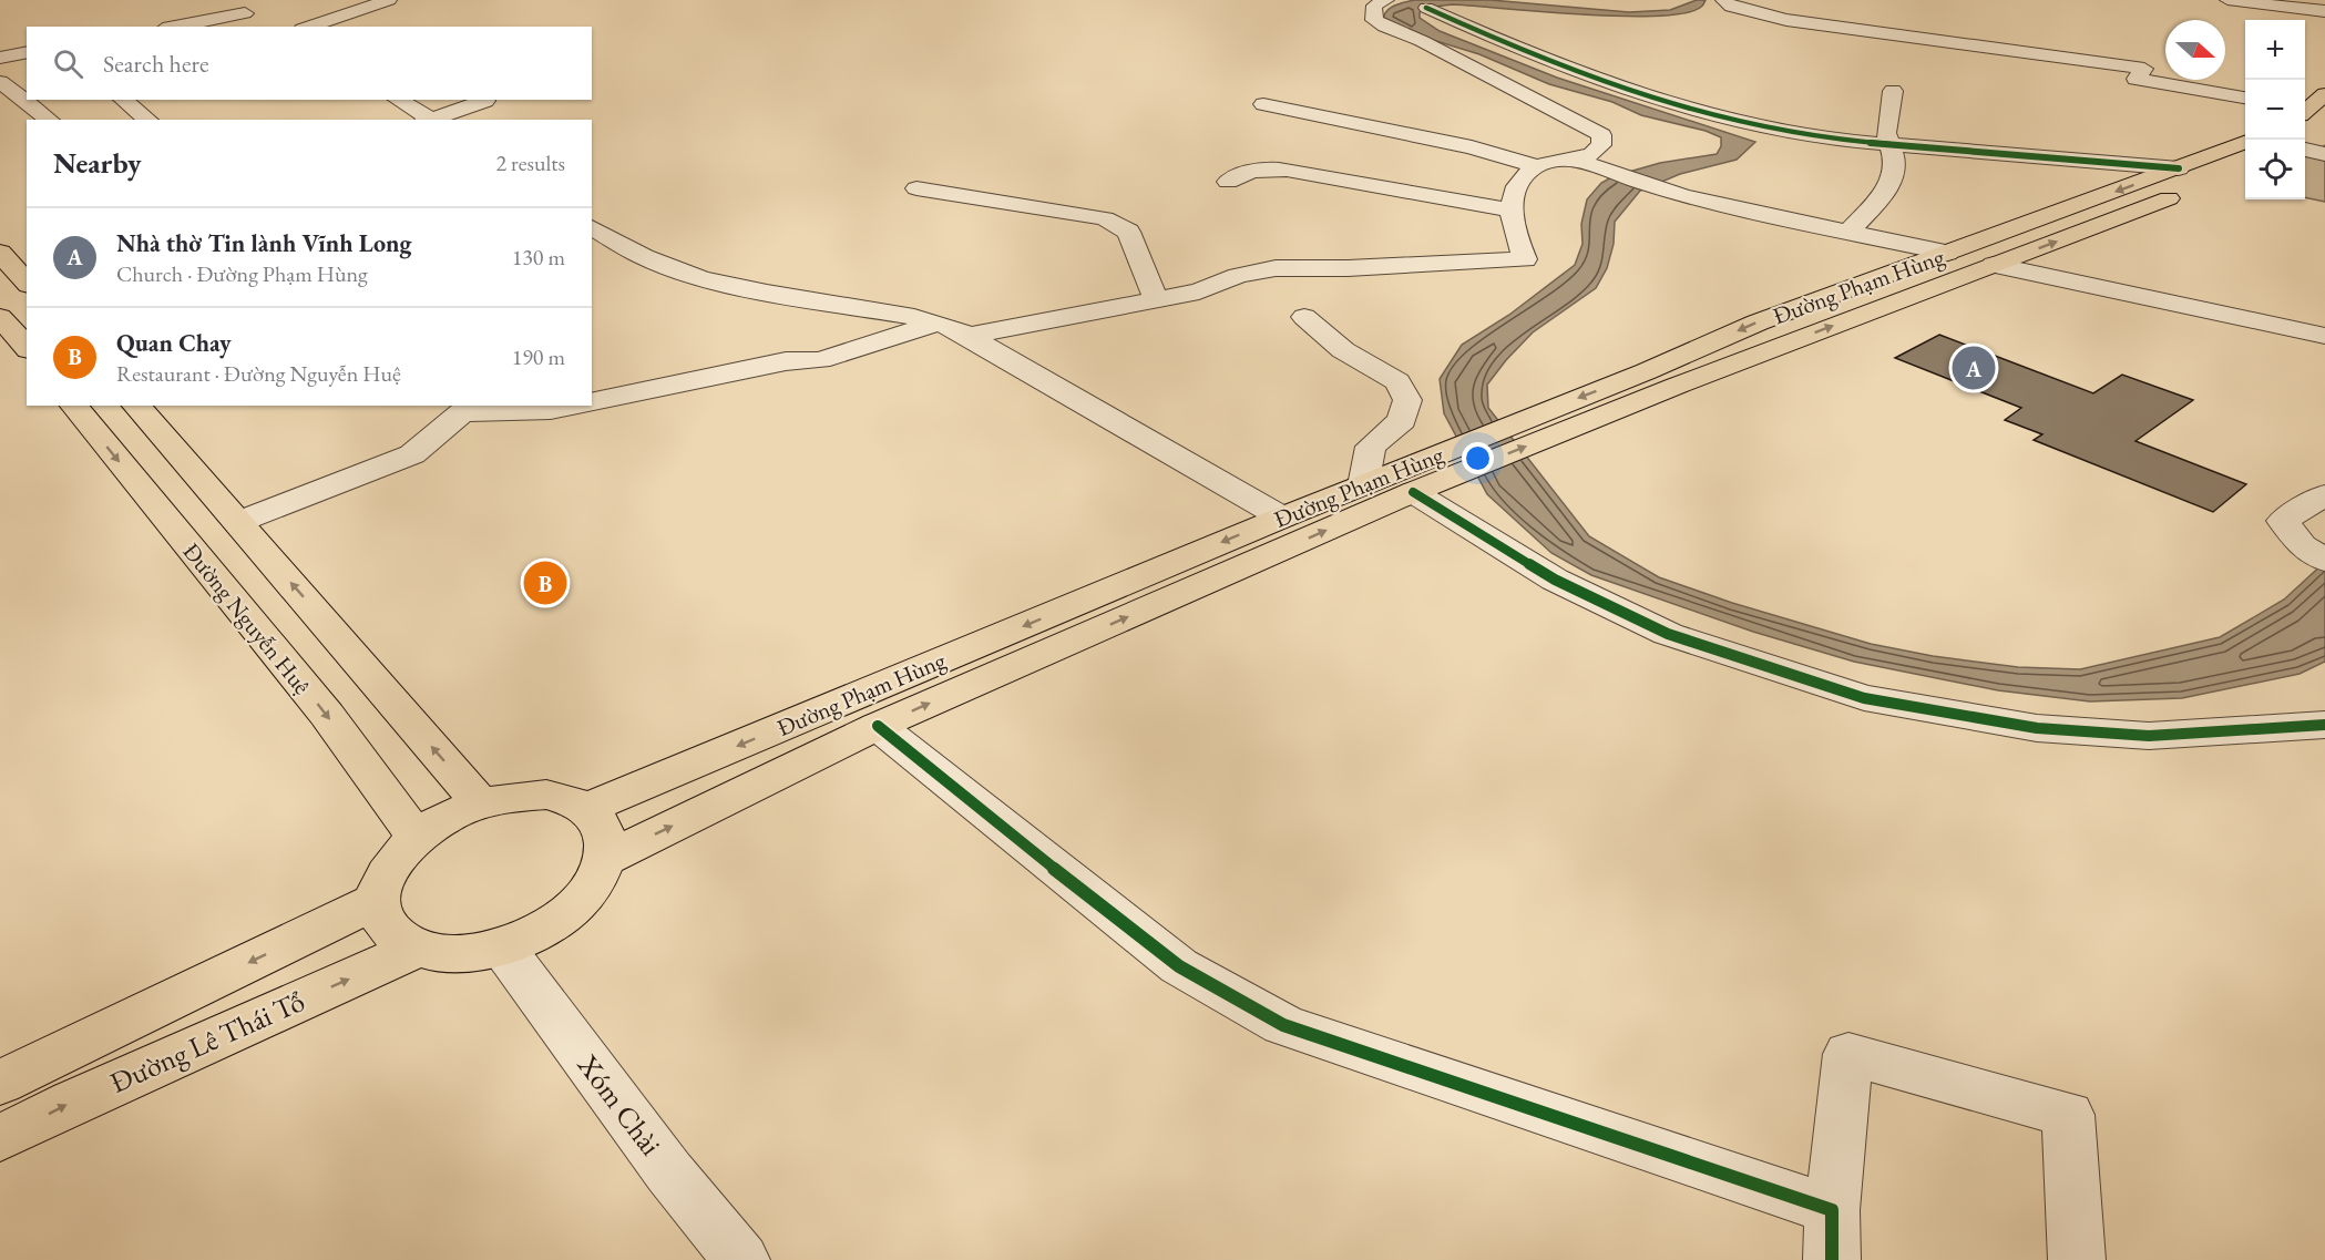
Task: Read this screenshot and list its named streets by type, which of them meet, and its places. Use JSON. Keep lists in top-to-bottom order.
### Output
{
  "streets": {
    "main road": ["Đường Phạm Hùng", "Đường Nguyễn Huệ", "Đường Lê Thái Tổ"],
    "street": ["Xóm Chài"]
  },
  "crossings": [
    ["Đường Phạm Hùng", "Đường Nguyễn Huệ"],
    ["Đường Phạm Hùng", "Đường Lê Thái Tổ"],
    ["Đường Phạm Hùng", "Xóm Chài"],
    ["Đường Nguyễn Huệ", "Đường Lê Thái Tổ"],
    ["Đường Nguyễn Huệ", "Xóm Chài"],
    ["Đường Lê Thái Tổ", "Xóm Chài"]
  ],
  "north": "right",
  "page": {
    "map_buttons": ["+", "−"],
    "search": "Search here",
    "heading": ["Nearby", "2 results"],
    "list": [
      {
        "mark": "A",
        "name": "Nhà thờ Tin lành Vĩnh Long",
        "note": "Church · Đường Phạm Hùng",
        "value": "130 m"
      },
      {
        "mark": "B",
        "name": "Quan Chay",
        "note": "Restaurant · Đường Nguyễn Huệ",
        "value": "190 m"
      }
    ],
    "pins": ["A", "B"]
  }
}
